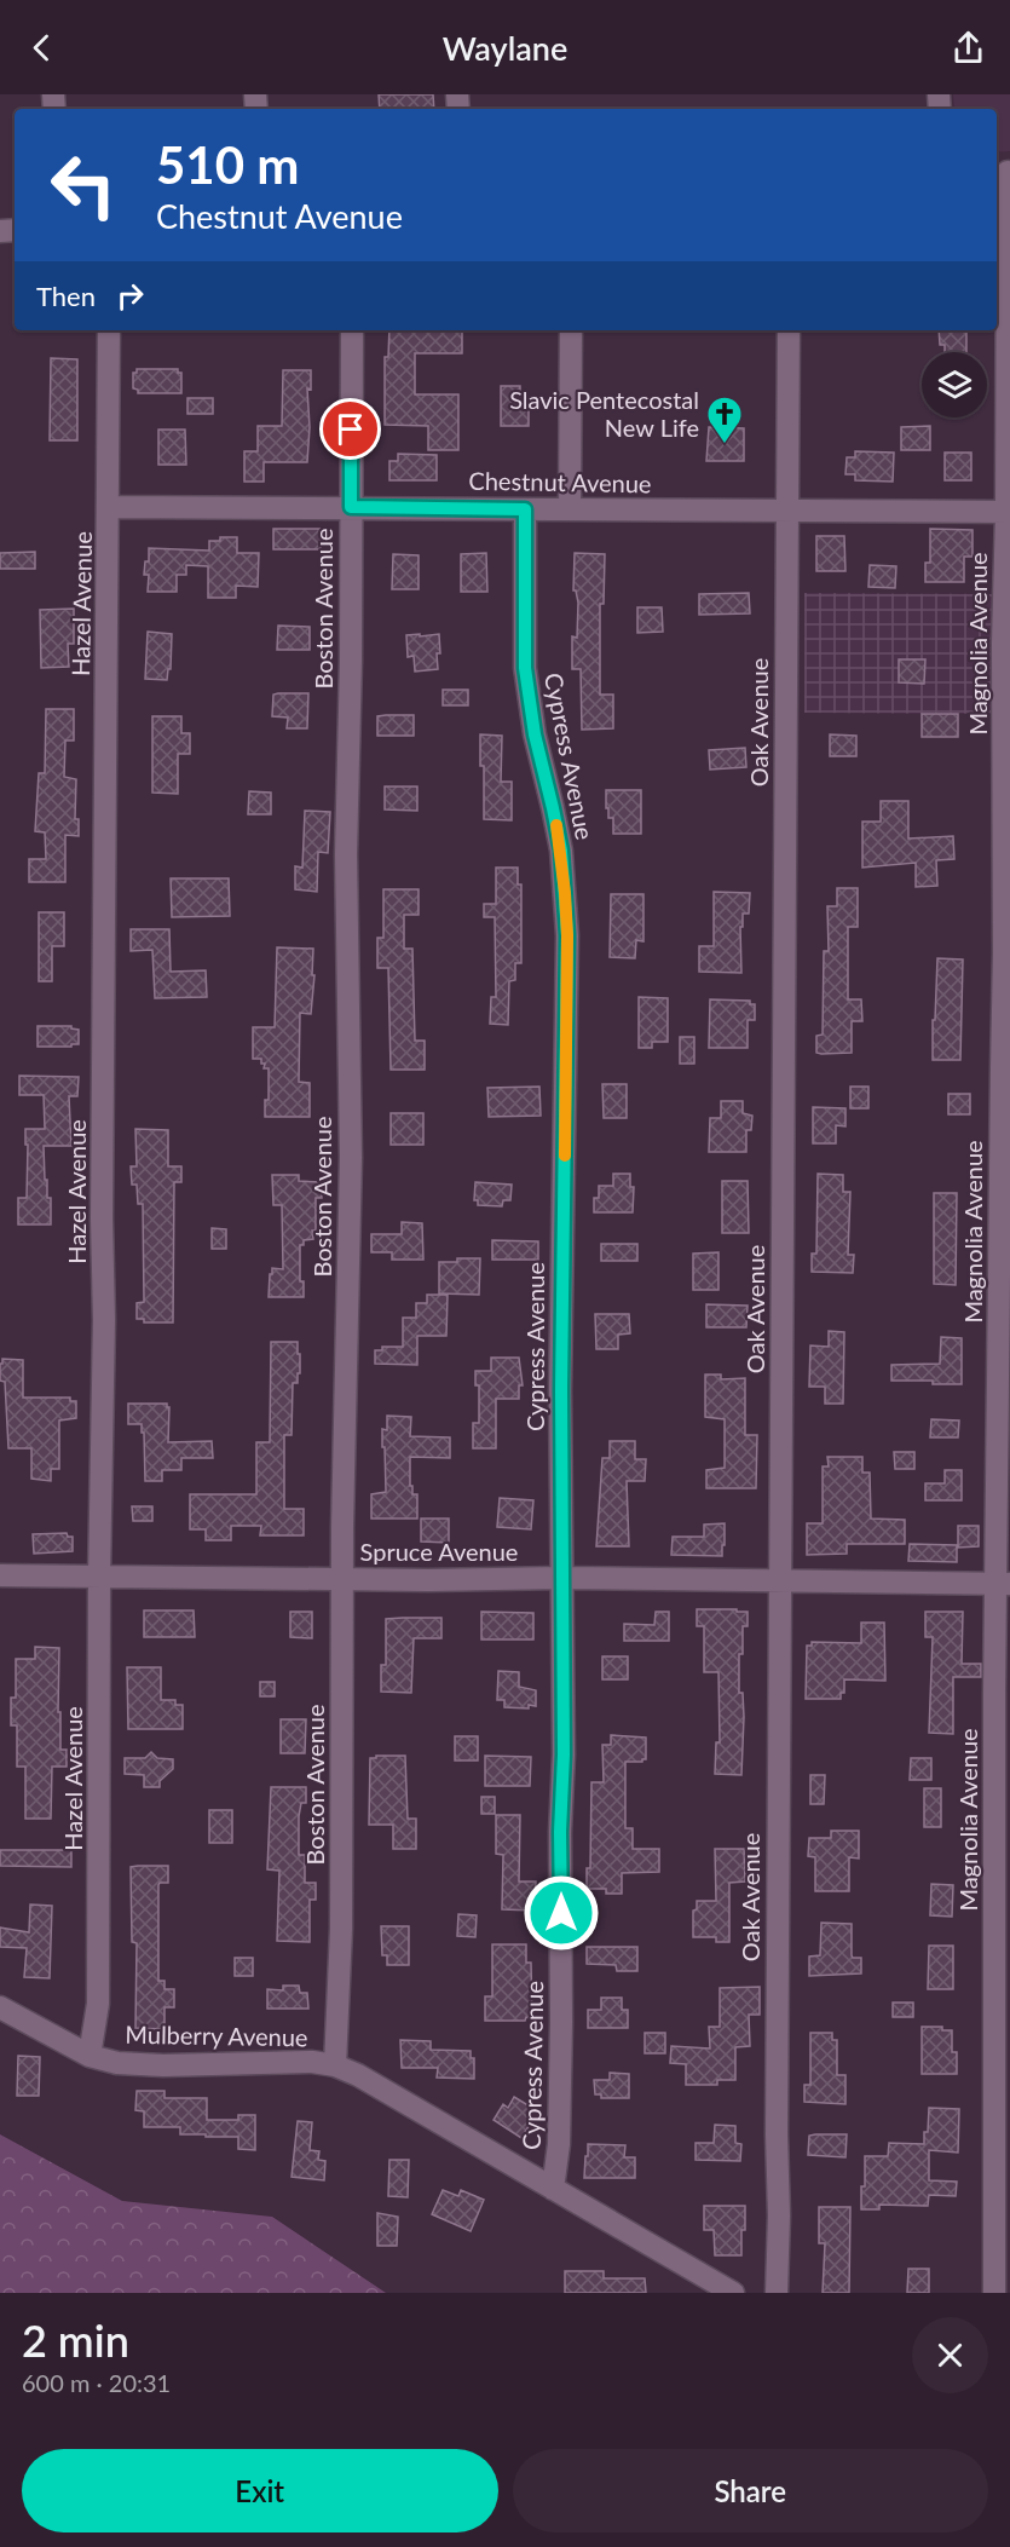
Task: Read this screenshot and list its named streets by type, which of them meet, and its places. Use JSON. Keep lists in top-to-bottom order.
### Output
{
  "streets": {
    "street": [
      "Chestnut Avenue",
      "Hazel Avenue",
      "Boston Avenue",
      "Magnolia Avenue",
      "Oak Avenue",
      "Cypress Avenue",
      "Spruce Avenue",
      "Mulberry Avenue"
    ]
  },
  "crossings": [
    ["Chestnut Avenue", "Hazel Avenue"],
    ["Chestnut Avenue", "Boston Avenue"],
    ["Chestnut Avenue", "Magnolia Avenue"],
    ["Chestnut Avenue", "Oak Avenue"],
    ["Chestnut Avenue", "Cypress Avenue"],
    ["Hazel Avenue", "Spruce Avenue"],
    ["Hazel Avenue", "Mulberry Avenue"],
    ["Boston Avenue", "Spruce Avenue"],
    ["Boston Avenue", "Mulberry Avenue"],
    ["Magnolia Avenue", "Spruce Avenue"],
    ["Oak Avenue", "Spruce Avenue"],
    ["Cypress Avenue", "Spruce Avenue"],
    ["Cypress Avenue", "Mulberry Avenue"]
  ],
  "places": {
    "church": ["Slavic Pentecostal New Life"]
  },
  "page": {
    "header": "Waylane",
    "turn": ["510 m", "Chestnut Avenue"],
    "then": "Then",
    "heading": ["2 min", "600 m · 20:31"],
    "buttons": ["Exit", "Share"]
  }
}
